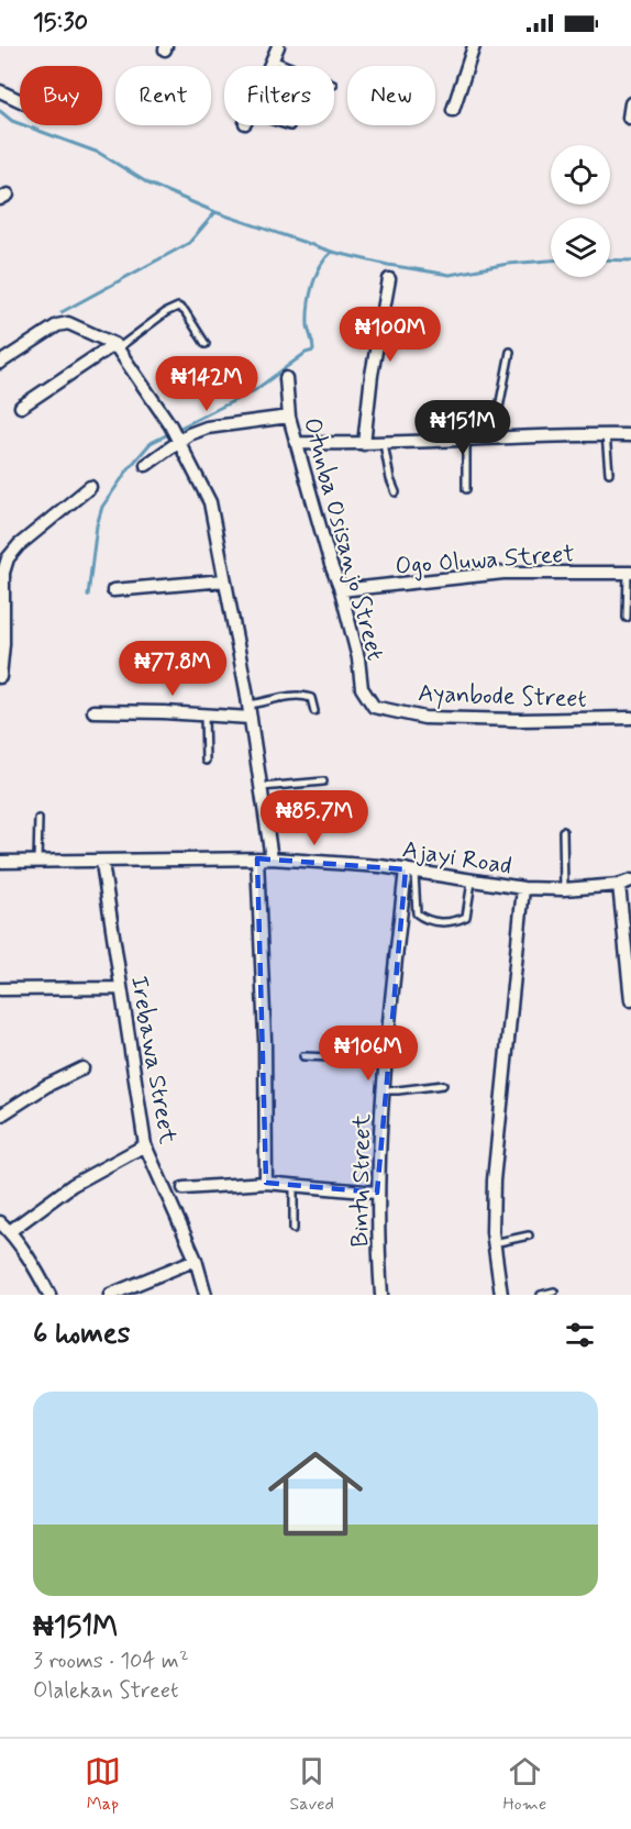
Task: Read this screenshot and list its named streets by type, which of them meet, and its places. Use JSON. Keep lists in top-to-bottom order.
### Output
{
  "streets": {
    "street": [
      "Otunba Osisanjo Street",
      "Ogo Oluwa Street",
      "Ayanbode Street",
      "Ajayi Road",
      "Irebawa Street",
      "Bintu Street"
    ]
  },
  "crossings": [
    ["Otunba Osisanjo Street", "Ogo Oluwa Street"],
    ["Otunba Osisanjo Street", "Ayanbode Street"],
    ["Ajayi Road", "Irebawa Street"],
    ["Ajayi Road", "Bintu Street"]
  ],
  "page": {
    "status": "15:30",
    "chip": [
      "Buy",
      "Rent",
      "Filters",
      "New"
    ],
    "price": [
      "₦100M",
      "₦142M",
      "₦151M",
      "₦77.8M",
      "₦85.7M",
      "₦106M"
    ],
    "heading": "6 homes",
    "list": [
      {
        "name": "₦151M",
        "note": "3 rooms · 104 m² · Olalekan Street"
      }
    ],
    "tabs": ["Map", "Saved", "Home"]
  }
}
